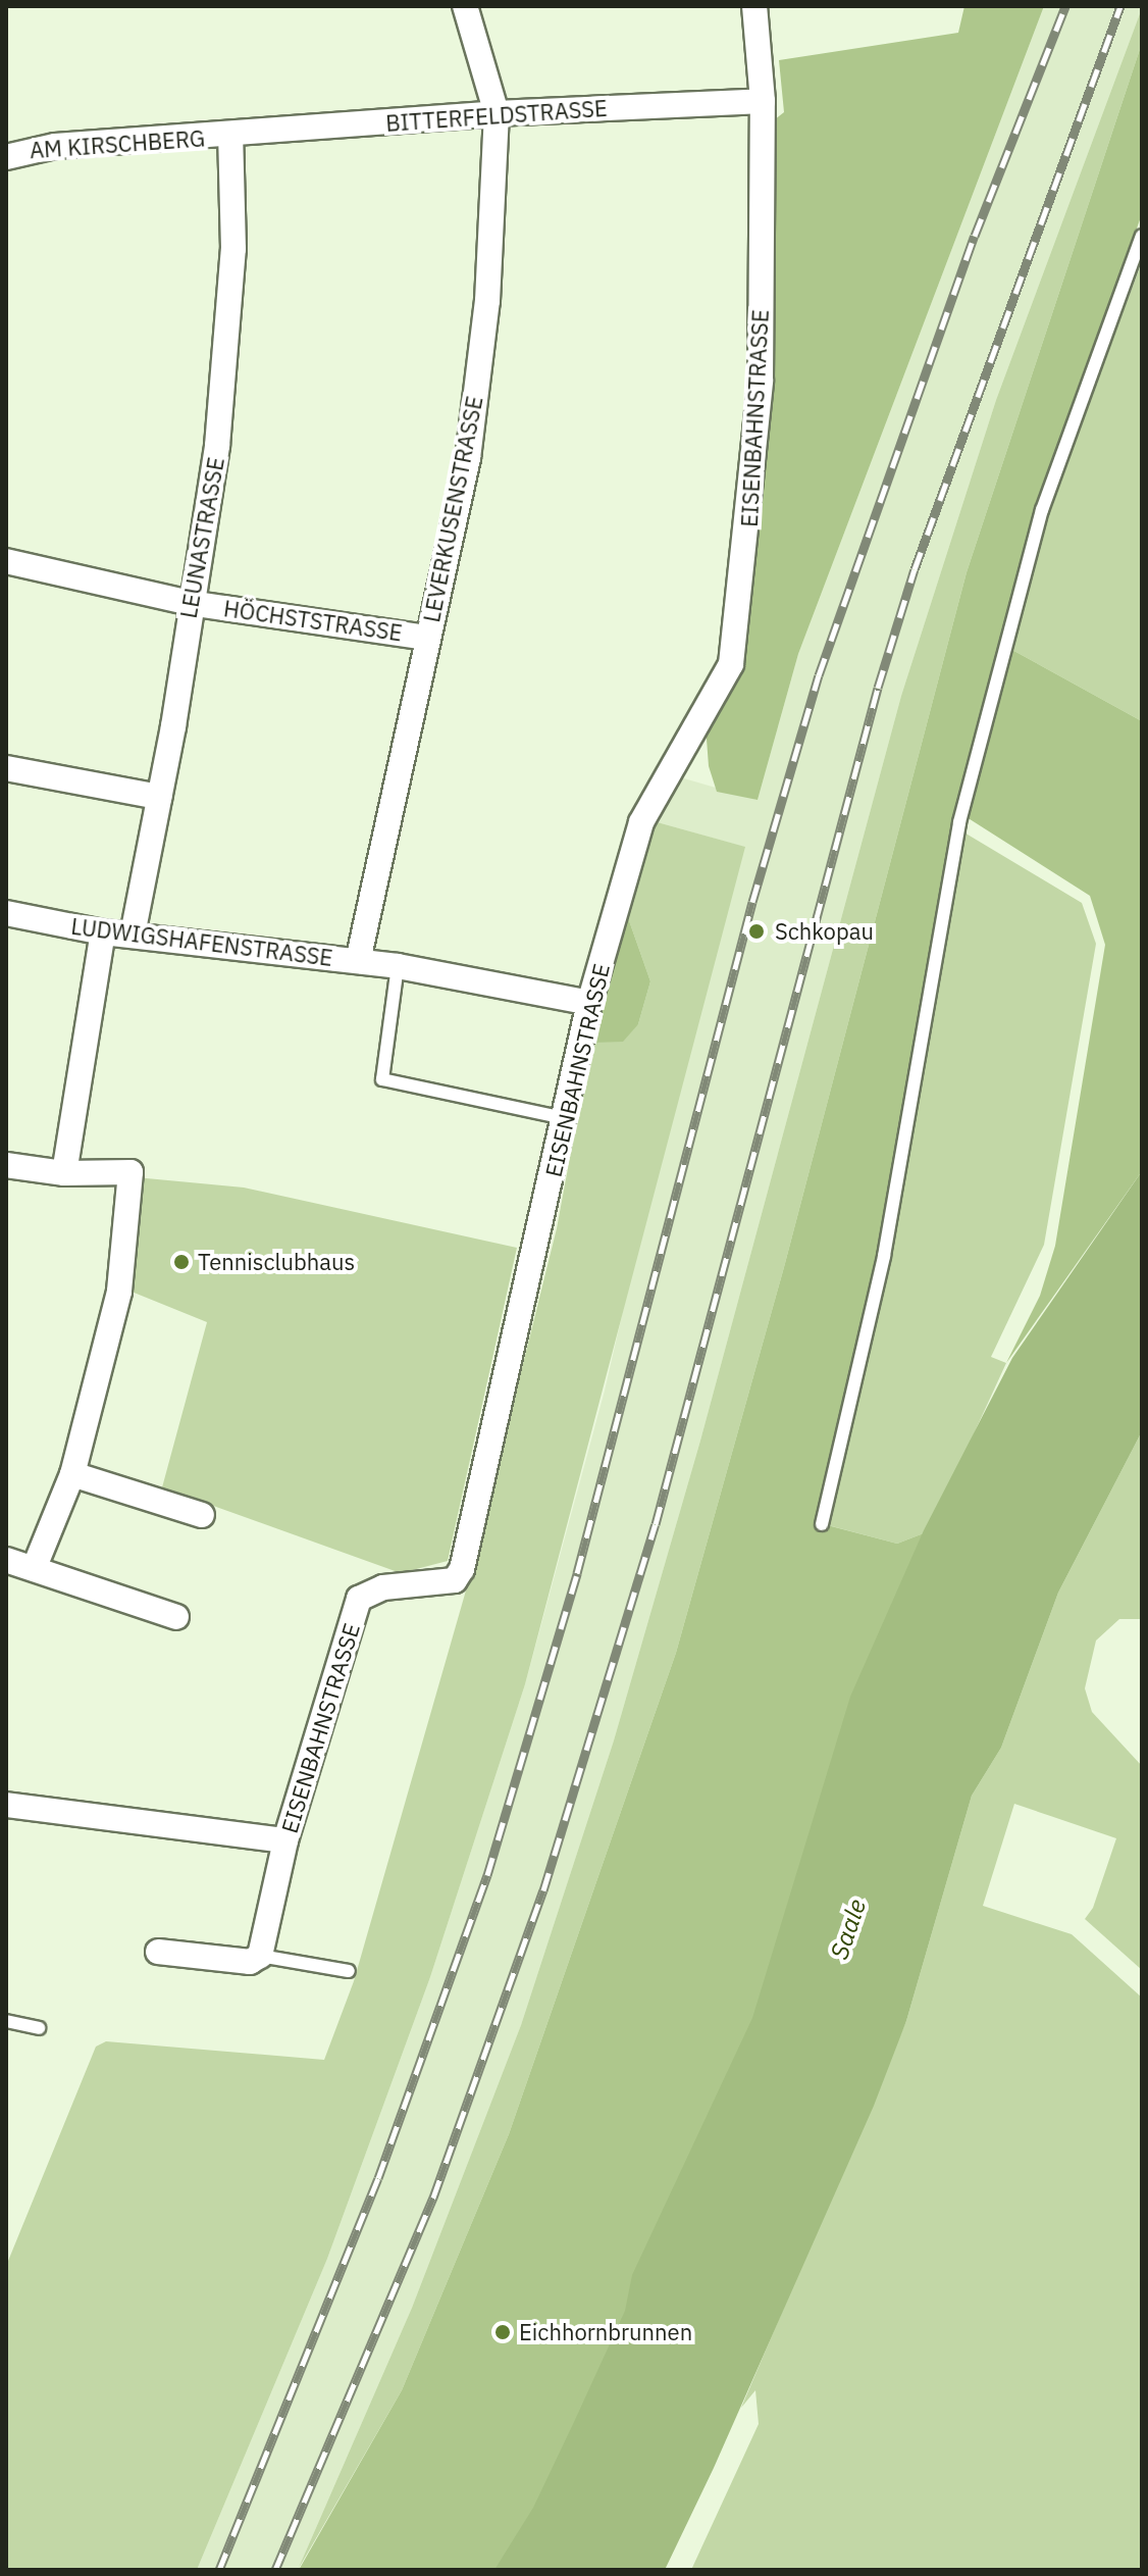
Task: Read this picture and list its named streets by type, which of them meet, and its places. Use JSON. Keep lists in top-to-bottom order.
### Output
{
  "streets": {
    "street": [
      "BITTERFELDSTRASSE",
      "AM KIRSCHBERG",
      "EISENBAHNSTRASSE",
      "LEVERKUSENSTRASSE",
      "LEUNASTRASSE",
      "HÖCHSTSTRASSE",
      "LUDWIGSHAFENSTRASSE"
    ]
  },
  "crossings": [
    ["BITTERFELDSTRASSE", "AM KIRSCHBERG"],
    ["BITTERFELDSTRASSE", "EISENBAHNSTRASSE"],
    ["BITTERFELDSTRASSE", "LEVERKUSENSTRASSE"],
    ["BITTERFELDSTRASSE", "LEUNASTRASSE"],
    ["AM KIRSCHBERG", "LEUNASTRASSE"],
    ["EISENBAHNSTRASSE", "LUDWIGSHAFENSTRASSE"],
    ["LEVERKUSENSTRASSE", "HÖCHSTSTRASSE"],
    ["LEVERKUSENSTRASSE", "LUDWIGSHAFENSTRASSE"],
    ["LEUNASTRASSE", "HÖCHSTSTRASSE"],
    ["LEUNASTRASSE", "LUDWIGSHAFENSTRASSE"]
  ],
  "water": ["Saale"],
  "places": ["Schkopau", "Tennisclubhaus", "Eichhornbrunnen"]
}
